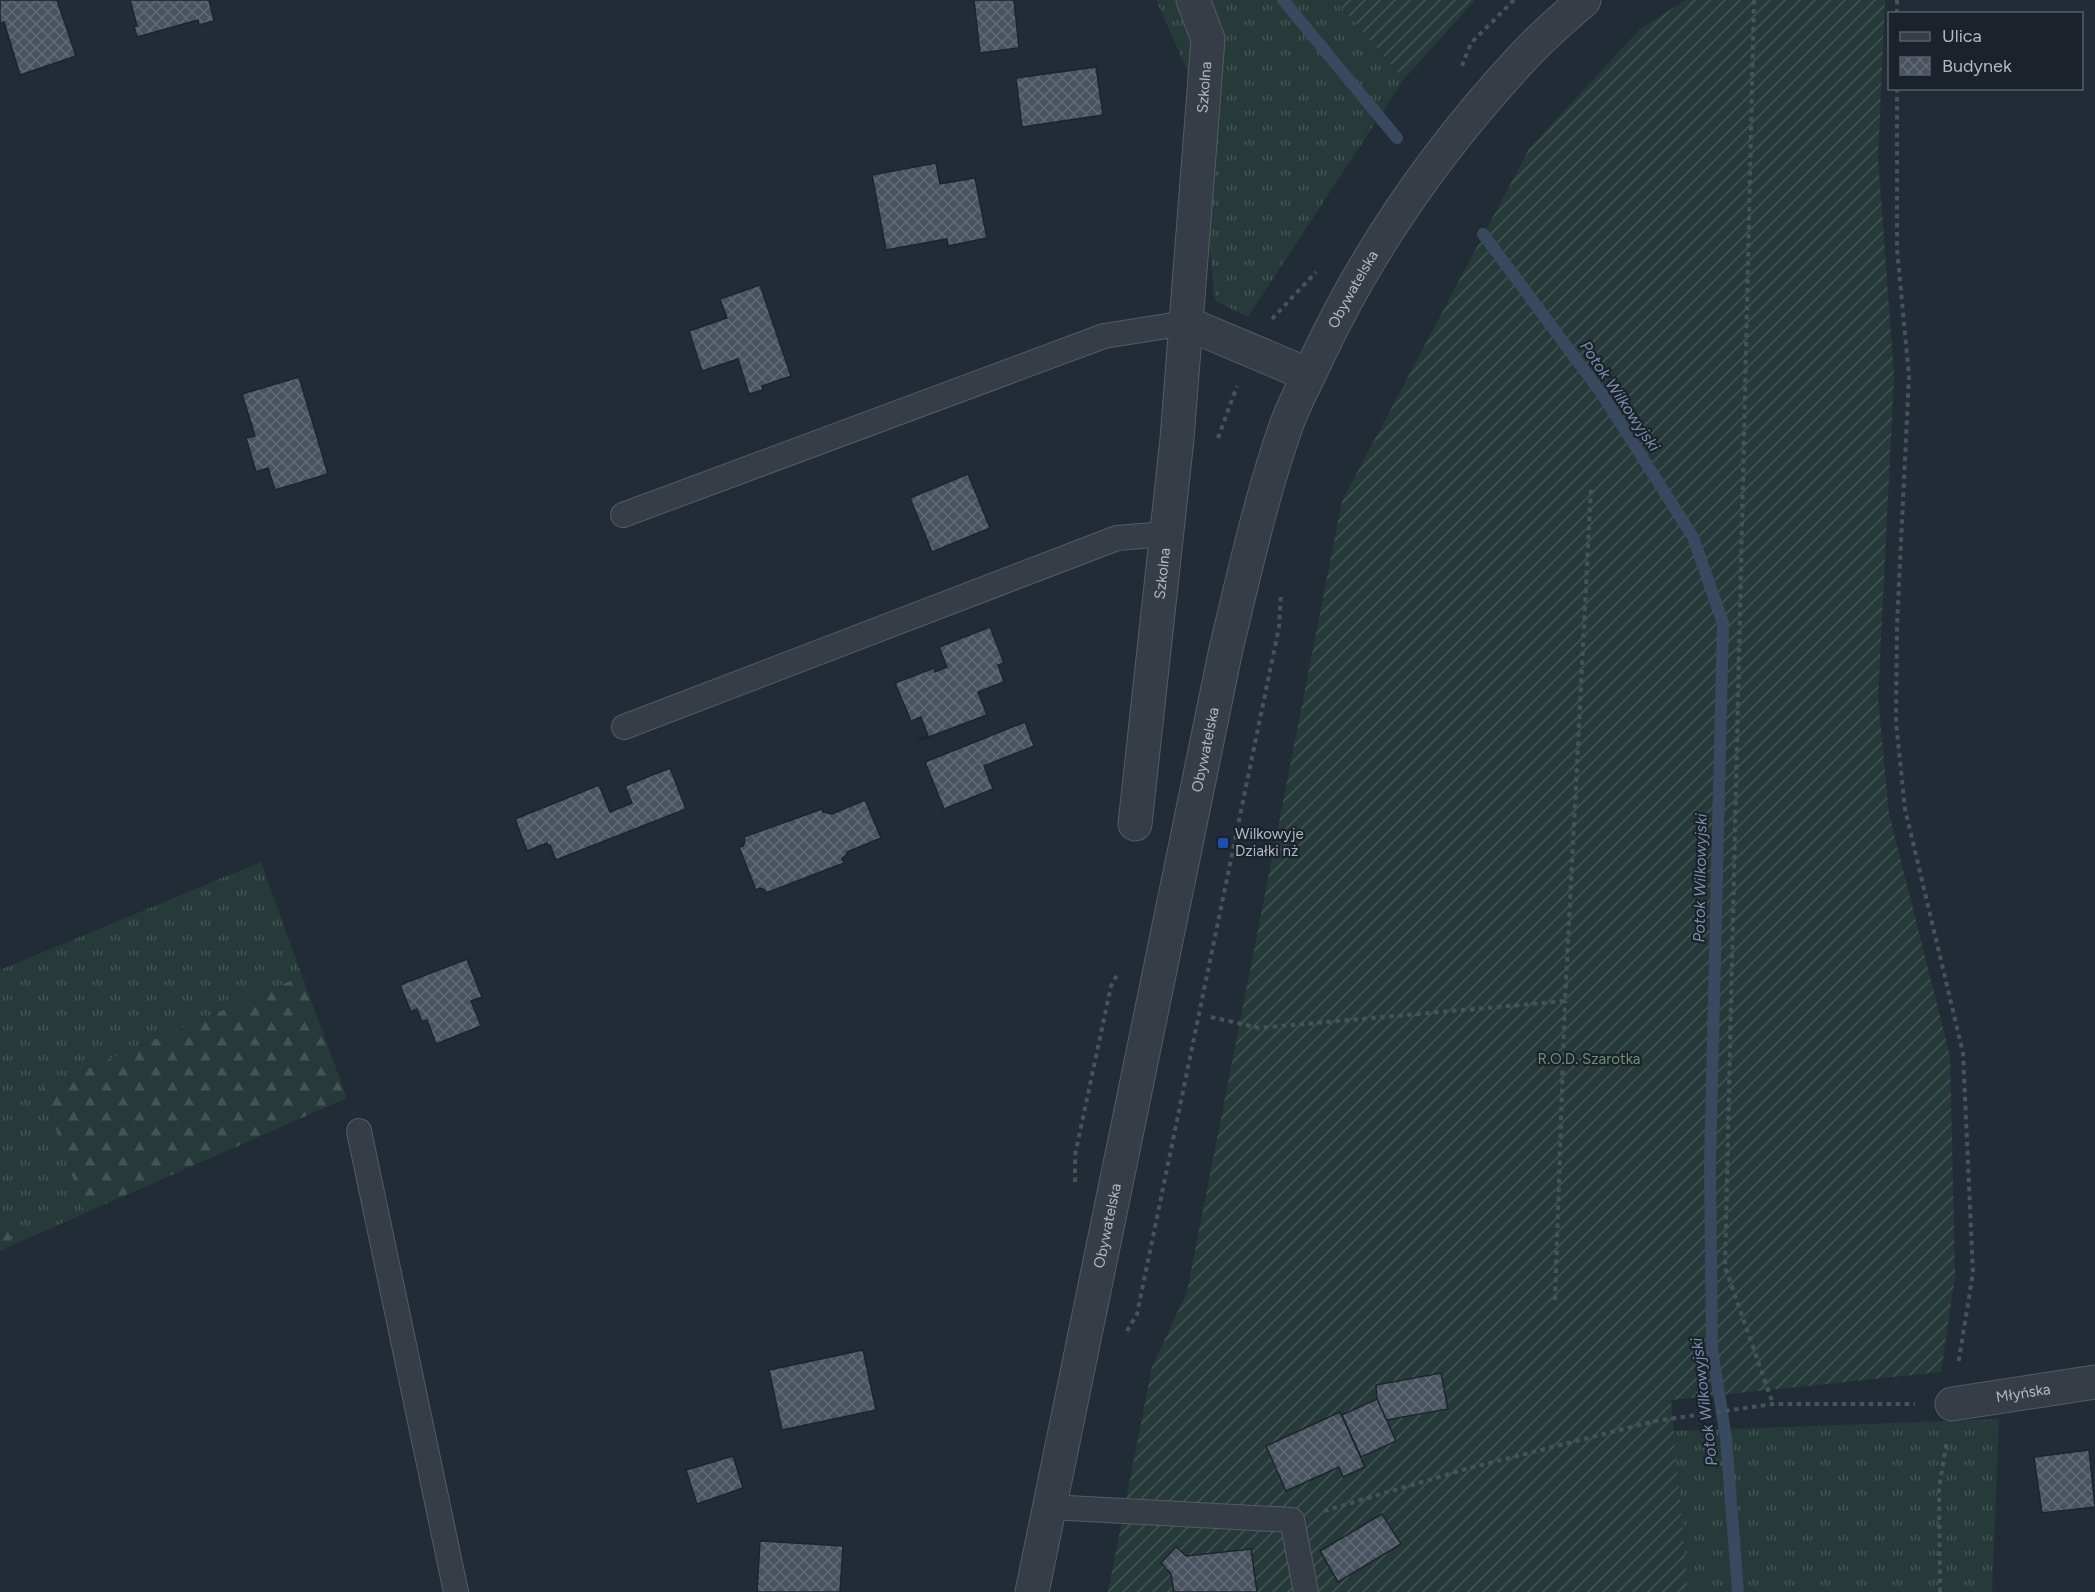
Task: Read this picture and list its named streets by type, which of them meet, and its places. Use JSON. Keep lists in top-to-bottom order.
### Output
{
  "streets": {
    "street": ["Szkolna", "Obywatelska", "Młyńska"]
  },
  "water": ["Potok Wilkowyjski"],
  "parks": ["R.O.D. Szarotka"],
  "places": {
    "transit": ["Wilkowyje Działki nż"]
  },
  "legend": ["Ulica", "Budynek"]
}
